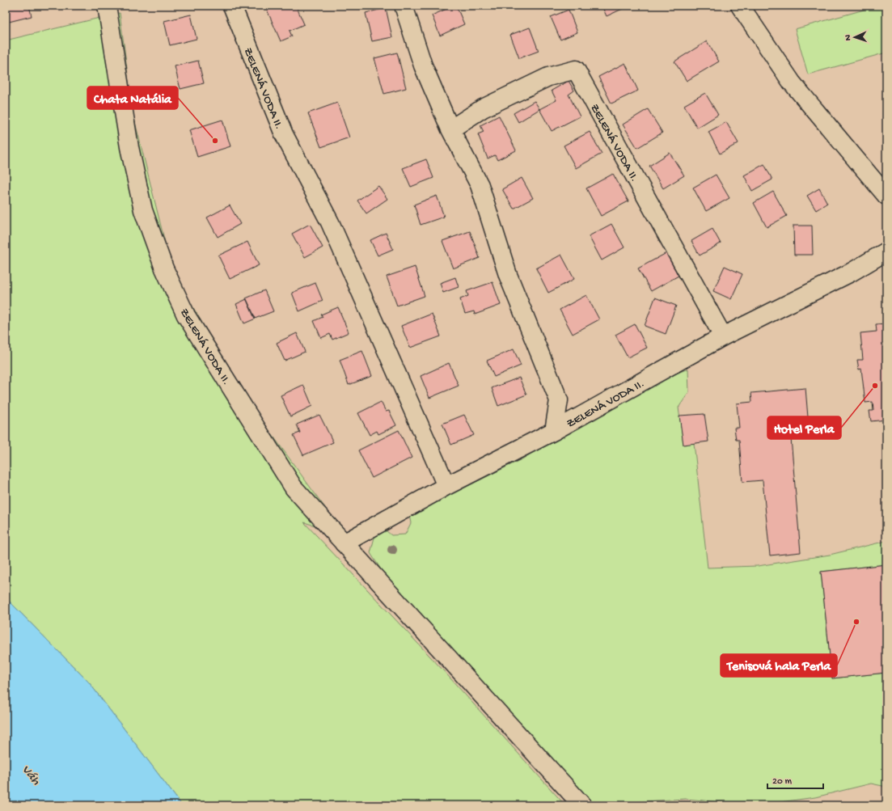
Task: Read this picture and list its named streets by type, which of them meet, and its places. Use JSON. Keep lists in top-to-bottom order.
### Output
{
  "streets": {
    "street": ["ZELENÁ VODA II."]
  },
  "water": ["Váh"],
  "places": ["Chata Natália", "Hotel Perla", "Tenisová hala Perla"],
  "scale_bar": "20 m",
  "north": "left"
}
